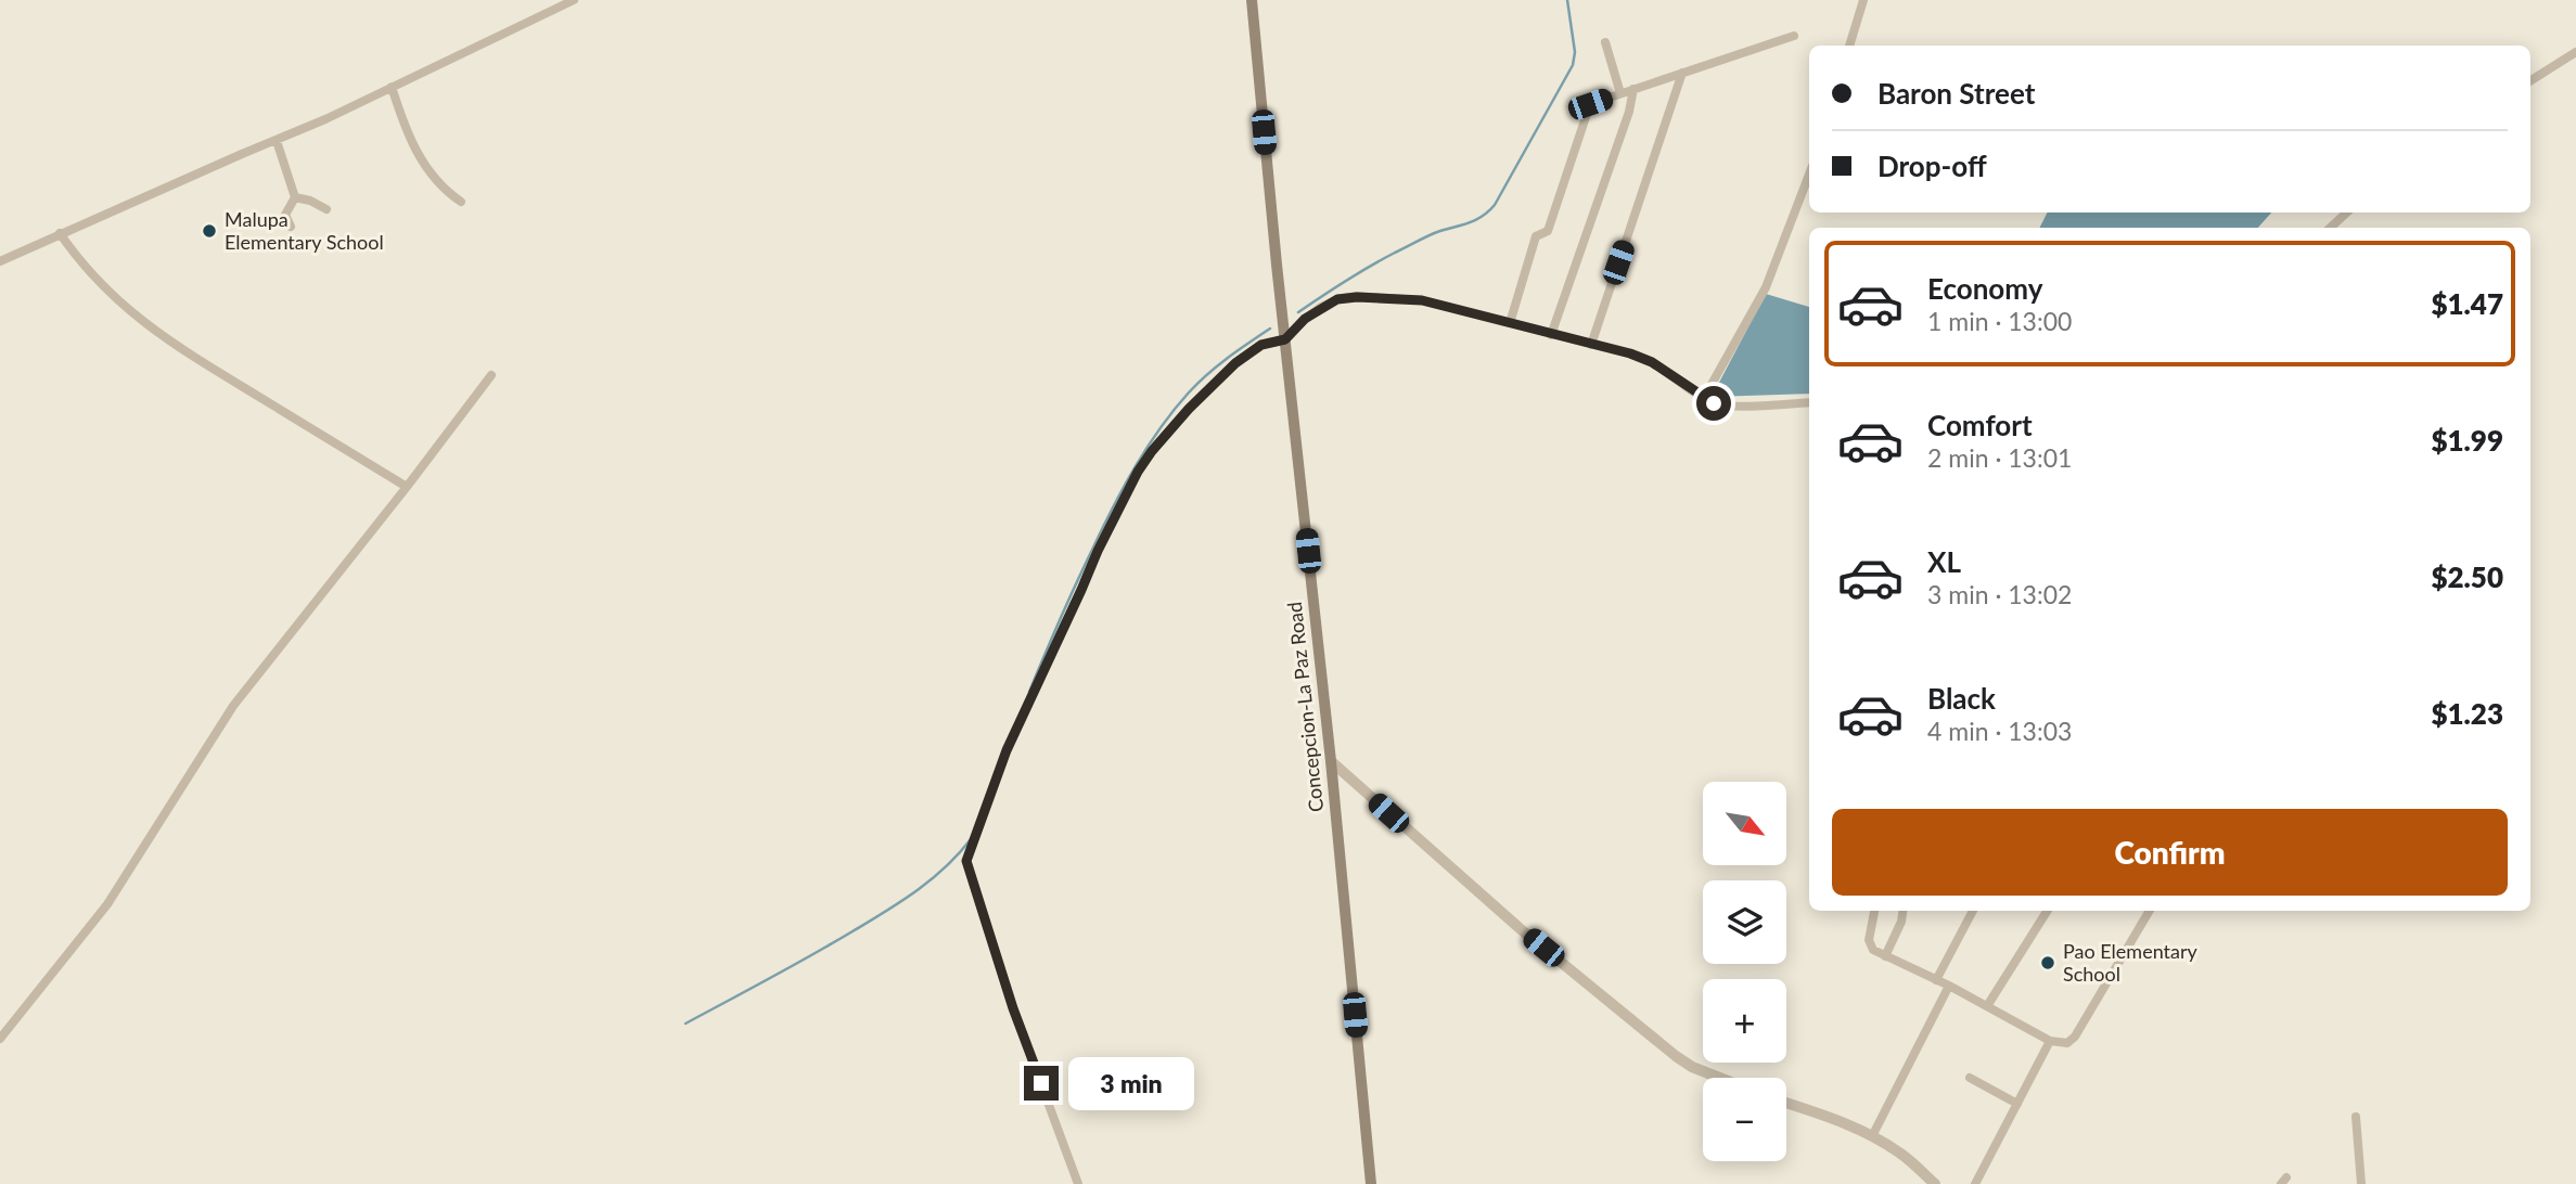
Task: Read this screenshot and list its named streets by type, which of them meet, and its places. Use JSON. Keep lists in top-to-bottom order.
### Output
{
  "streets": {
    "main road": ["Concepcion-La Paz Road"]
  },
  "places": ["Malupa Elementary School", "Pao Elementary School"],
  "north": "bottom right",
  "page": {
    "banner": ["Baron Street", "Drop-off"],
    "list": [
      {
        "name": "Economy",
        "note": "1 min · 13:00",
        "value": "$1.47"
      },
      {
        "name": "Comfort",
        "note": "2 min · 13:01",
        "value": "$1.99"
      },
      {
        "name": "XL",
        "note": "3 min · 13:02",
        "value": "$2.50"
      },
      {
        "name": "Black",
        "note": "4 min · 13:03",
        "value": "$1.23"
      }
    ],
    "map_buttons": ["+", "−"],
    "buttons": "Confirm",
    "bubble": "3 min"
  }
}
